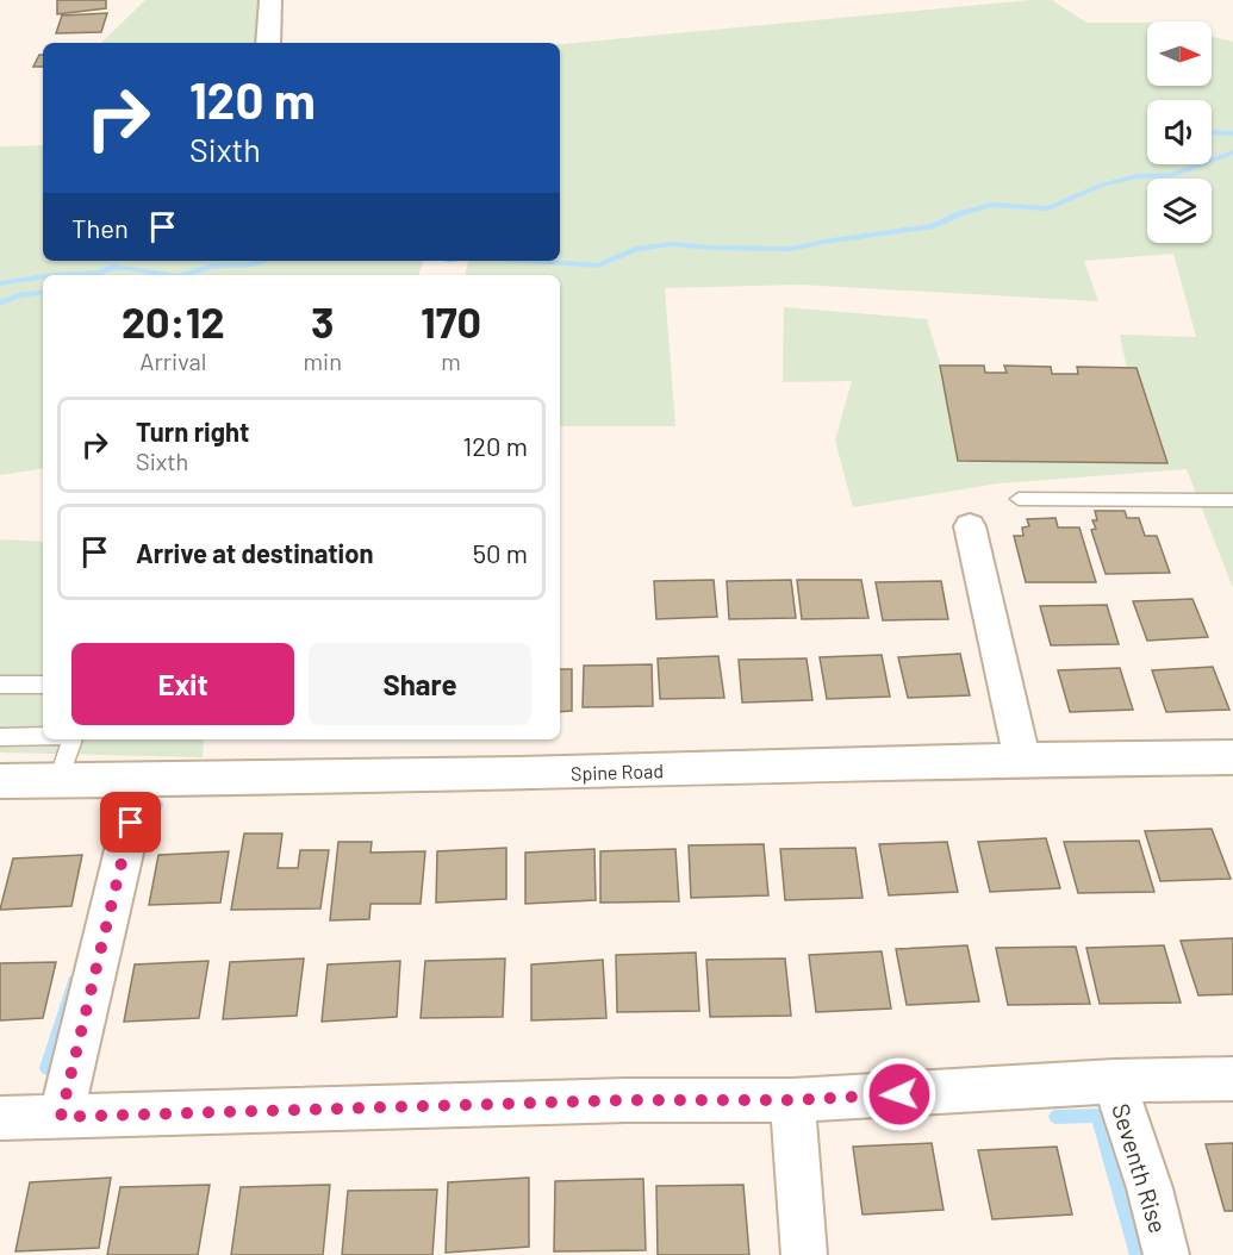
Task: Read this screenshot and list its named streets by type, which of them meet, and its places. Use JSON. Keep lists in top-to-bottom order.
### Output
{
  "streets": {
    "street": ["Spine Road", "Seventh Rise"]
  },
  "north": "right",
  "page": {
    "turn": ["120 m", "Sixth"],
    "then": "Then",
    "eta": [
      "20:12",
      "Arrival",
      "3",
      "min",
      "170",
      "m"
    ],
    "list": [
      {
        "name": "Turn right",
        "note": "Sixth",
        "value": "120 m"
      },
      {
        "name": "Arrive at destination",
        "value": "50 m"
      }
    ],
    "buttons": ["Exit", "Share"]
  }
}
